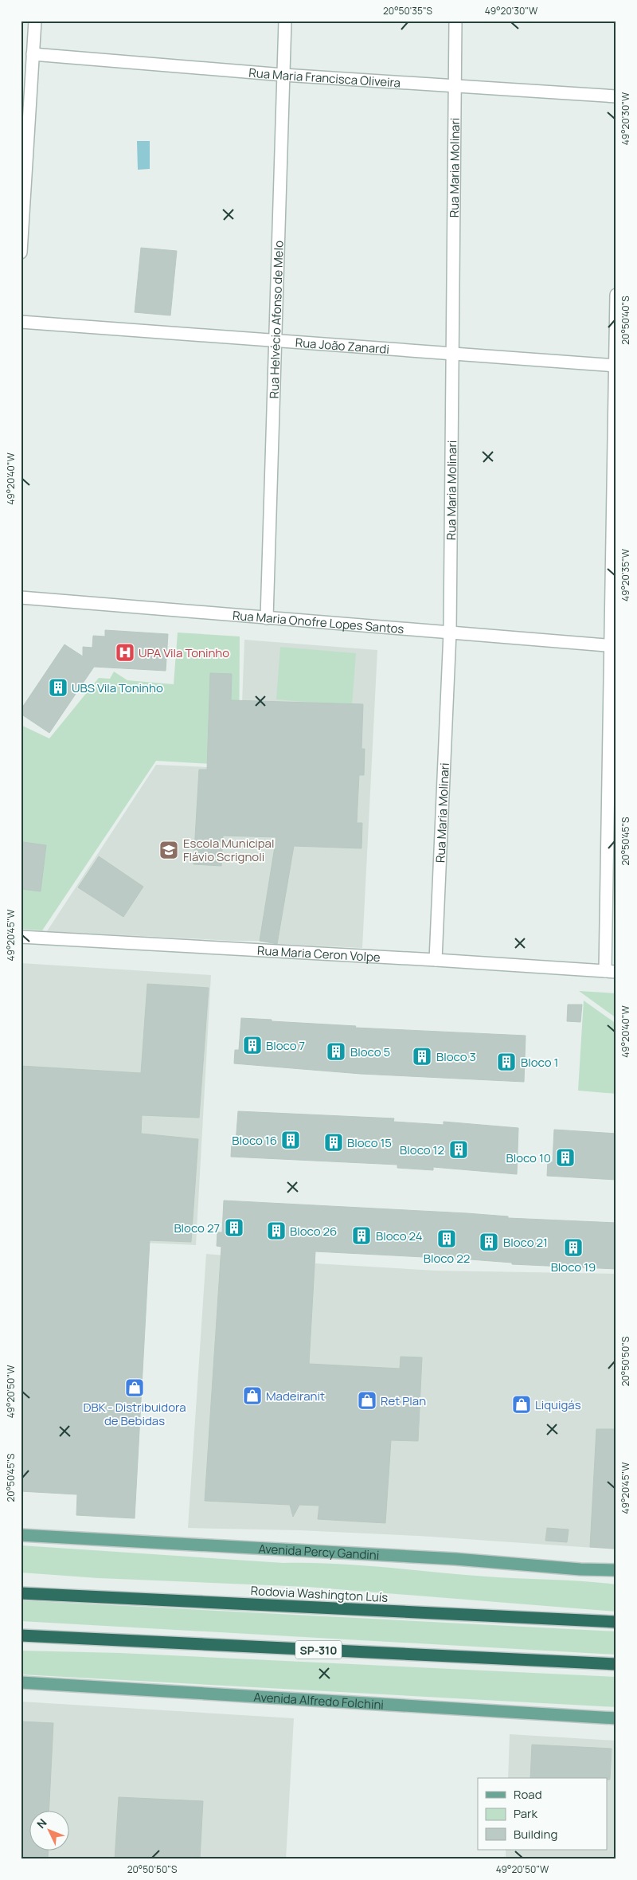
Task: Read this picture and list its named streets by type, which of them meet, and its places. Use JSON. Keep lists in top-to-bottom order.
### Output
{
  "streets": {
    "highway": ["Rodovia Washington Luís", "SP-310"],
    "main road": ["Avenida Percy Gandini", "Avenida Alfredo Folchini"],
    "street": [
      "Rua Maria Francisca Oliveira",
      "Rua Maria Molinari",
      "Rua Helvécio Afonso de Melo",
      "Rua João Zanardi",
      "Rua Maria Onofre Lopes Santos",
      "Rua Maria Ceron Volpe"
    ]
  },
  "crossings": [
    ["Rua Maria Francisca Oliveira", "Rua Maria Molinari"],
    ["Rua Maria Francisca Oliveira", "Rua Helvécio Afonso de Melo"],
    ["Rua Maria Molinari", "Rua João Zanardi"],
    ["Rua Maria Molinari", "Rua Maria Onofre Lopes Santos"],
    ["Rua Maria Molinari", "Rua Maria Ceron Volpe"],
    ["Rua Helvécio Afonso de Melo", "Rua João Zanardi"],
    ["Rua Helvécio Afonso de Melo", "Rua Maria Onofre Lopes Santos"]
  ],
  "places": {
    "hospital": ["UPA Vila Toninho"],
    "building": [
      "UBS Vila Toninho",
      "Bloco 7",
      "Bloco 5",
      "Bloco 3",
      "Bloco 1",
      "Bloco 16",
      "Bloco 15",
      "Bloco 12",
      "Bloco 10",
      "Bloco 27",
      "Bloco 26",
      "Bloco 24",
      "Bloco 22",
      "Bloco 21",
      "Bloco 19"
    ],
    "school or university": ["Escola Municipal Flávio Scrignoli"],
    "shop": [
      "DBK - Distribuidora de Bebidas",
      "Madeiranit",
      "Ret Plan",
      "Liquigás"
    ]
  },
  "legend": ["Road", "Park", "Building"],
  "north": "top left",
  "coordinates": [
    "20°50'35\"S",
    "49°20'30\"W",
    "20°50'40\"S",
    "49°20'40\"W",
    "49°20'35\"W",
    "20°50'45\"S",
    "49°20'45\"W",
    "20°50'50\"S",
    "49°20'50\"W"
  ]
}
